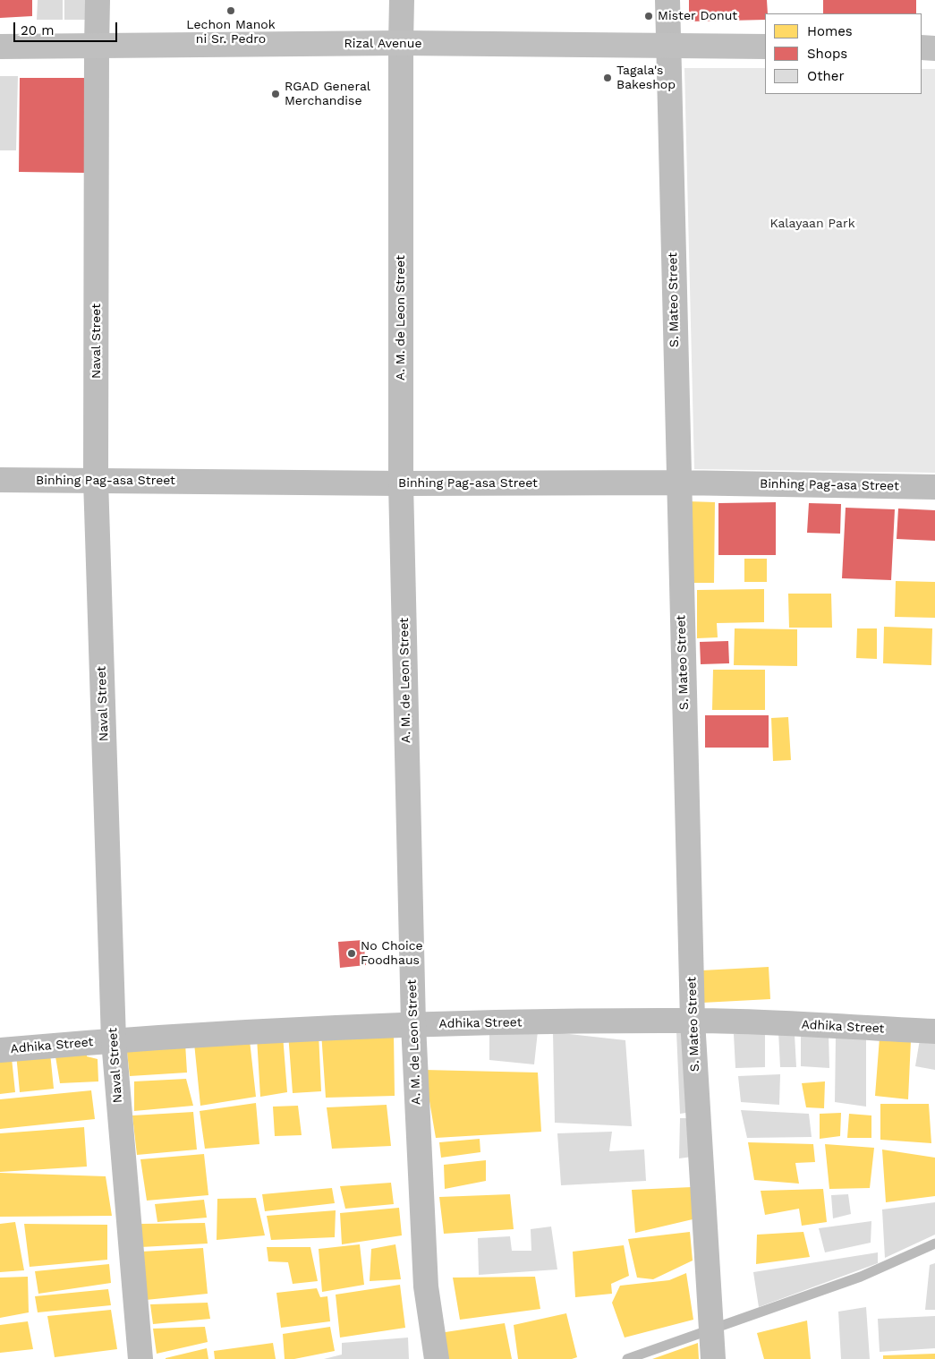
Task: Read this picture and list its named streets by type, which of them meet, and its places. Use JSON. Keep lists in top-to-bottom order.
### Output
{
  "streets": {
    "main road": ["Rizal Avenue"],
    "street": [
      "S. Mateo Street",
      "A. M. de Leon Street",
      "Naval Street",
      "Binhing Pag-asa Street",
      "Adhika Street"
    ]
  },
  "crossings": [
    ["Rizal Avenue", "S. Mateo Street"],
    ["Rizal Avenue", "A. M. de Leon Street"],
    ["Rizal Avenue", "Naval Street"],
    ["S. Mateo Street", "Binhing Pag-asa Street"],
    ["S. Mateo Street", "Adhika Street"],
    ["A. M. de Leon Street", "Binhing Pag-asa Street"],
    ["A. M. de Leon Street", "Adhika Street"],
    ["Naval Street", "Binhing Pag-asa Street"],
    ["Naval Street", "Adhika Street"]
  ],
  "parks": ["Kalayaan Park"],
  "places": [
    "Lechon Manok ni Sr. Pedro",
    "Mister Donut",
    "Tagala's Bakeshop",
    "RGAD General Merchandise",
    "No Choice Foodhaus"
  ],
  "legend": ["Homes", "Shops", "Other"],
  "scale_bar": "20 m"
}
